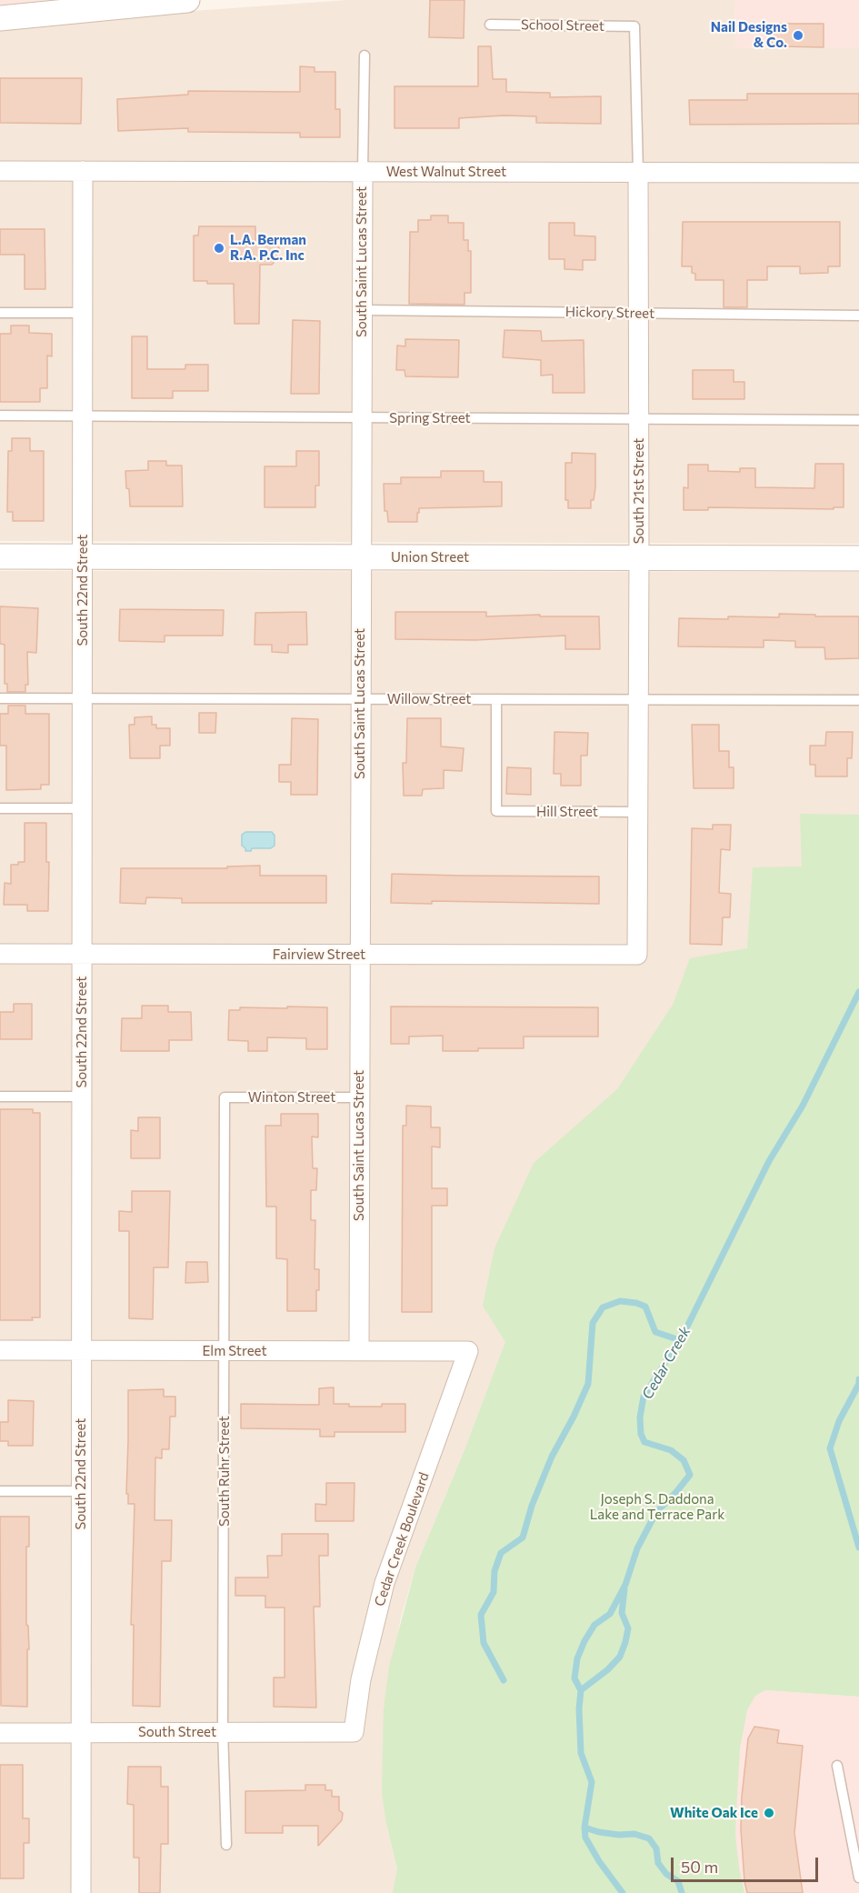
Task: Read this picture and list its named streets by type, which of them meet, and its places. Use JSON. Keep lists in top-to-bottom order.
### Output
{
  "streets": {
    "street": [
      "West Walnut Street",
      "South Saint Lucas Street",
      "South 21st Street",
      "Union Street",
      "South 22nd Street",
      "Fairview Street",
      "Elm Street",
      "Cedar Creek Boulevard",
      "South Street"
    ],
    "lane": [
      "School Street",
      "Hickory Street",
      "Spring Street",
      "Willow Street",
      "Hill Street",
      "Winton Street",
      "South Ruhr Street"
    ]
  },
  "crossings": [
    ["School Street", "South 21st Street"],
    ["West Walnut Street", "South Saint Lucas Street"],
    ["West Walnut Street", "South 21st Street"],
    ["West Walnut Street", "South 22nd Street"],
    ["South Saint Lucas Street", "Hickory Street"],
    ["South Saint Lucas Street", "Spring Street"],
    ["South Saint Lucas Street", "Union Street"],
    ["South Saint Lucas Street", "Willow Street"],
    ["South Saint Lucas Street", "Fairview Street"],
    ["South Saint Lucas Street", "Winton Street"],
    ["South Saint Lucas Street", "Elm Street"],
    ["Hickory Street", "South 21st Street"],
    ["Spring Street", "South 21st Street"],
    ["Spring Street", "South 22nd Street"],
    ["South 21st Street", "Union Street"],
    ["South 21st Street", "Willow Street"],
    ["South 21st Street", "Hill Street"],
    ["South 21st Street", "Fairview Street"],
    ["Union Street", "South 22nd Street"],
    ["South 22nd Street", "Willow Street"],
    ["South 22nd Street", "Fairview Street"],
    ["South 22nd Street", "Elm Street"],
    ["South 22nd Street", "South Street"],
    ["Willow Street", "Hill Street"],
    ["Winton Street", "South Ruhr Street"],
    ["Elm Street", "South Ruhr Street"],
    ["Elm Street", "Cedar Creek Boulevard"],
    ["South Ruhr Street", "South Street"],
    ["Cedar Creek Boulevard", "South Street"]
  ],
  "water": ["Cedar Creek"],
  "parks": ["Joseph S. Daddona Lake and Terrace Park"],
  "places": ["Nail Designs & Co.", "L.A. Berman R.A. P.C. Inc", "White Oak Ice"],
  "scale_bar": "50 m"
}
